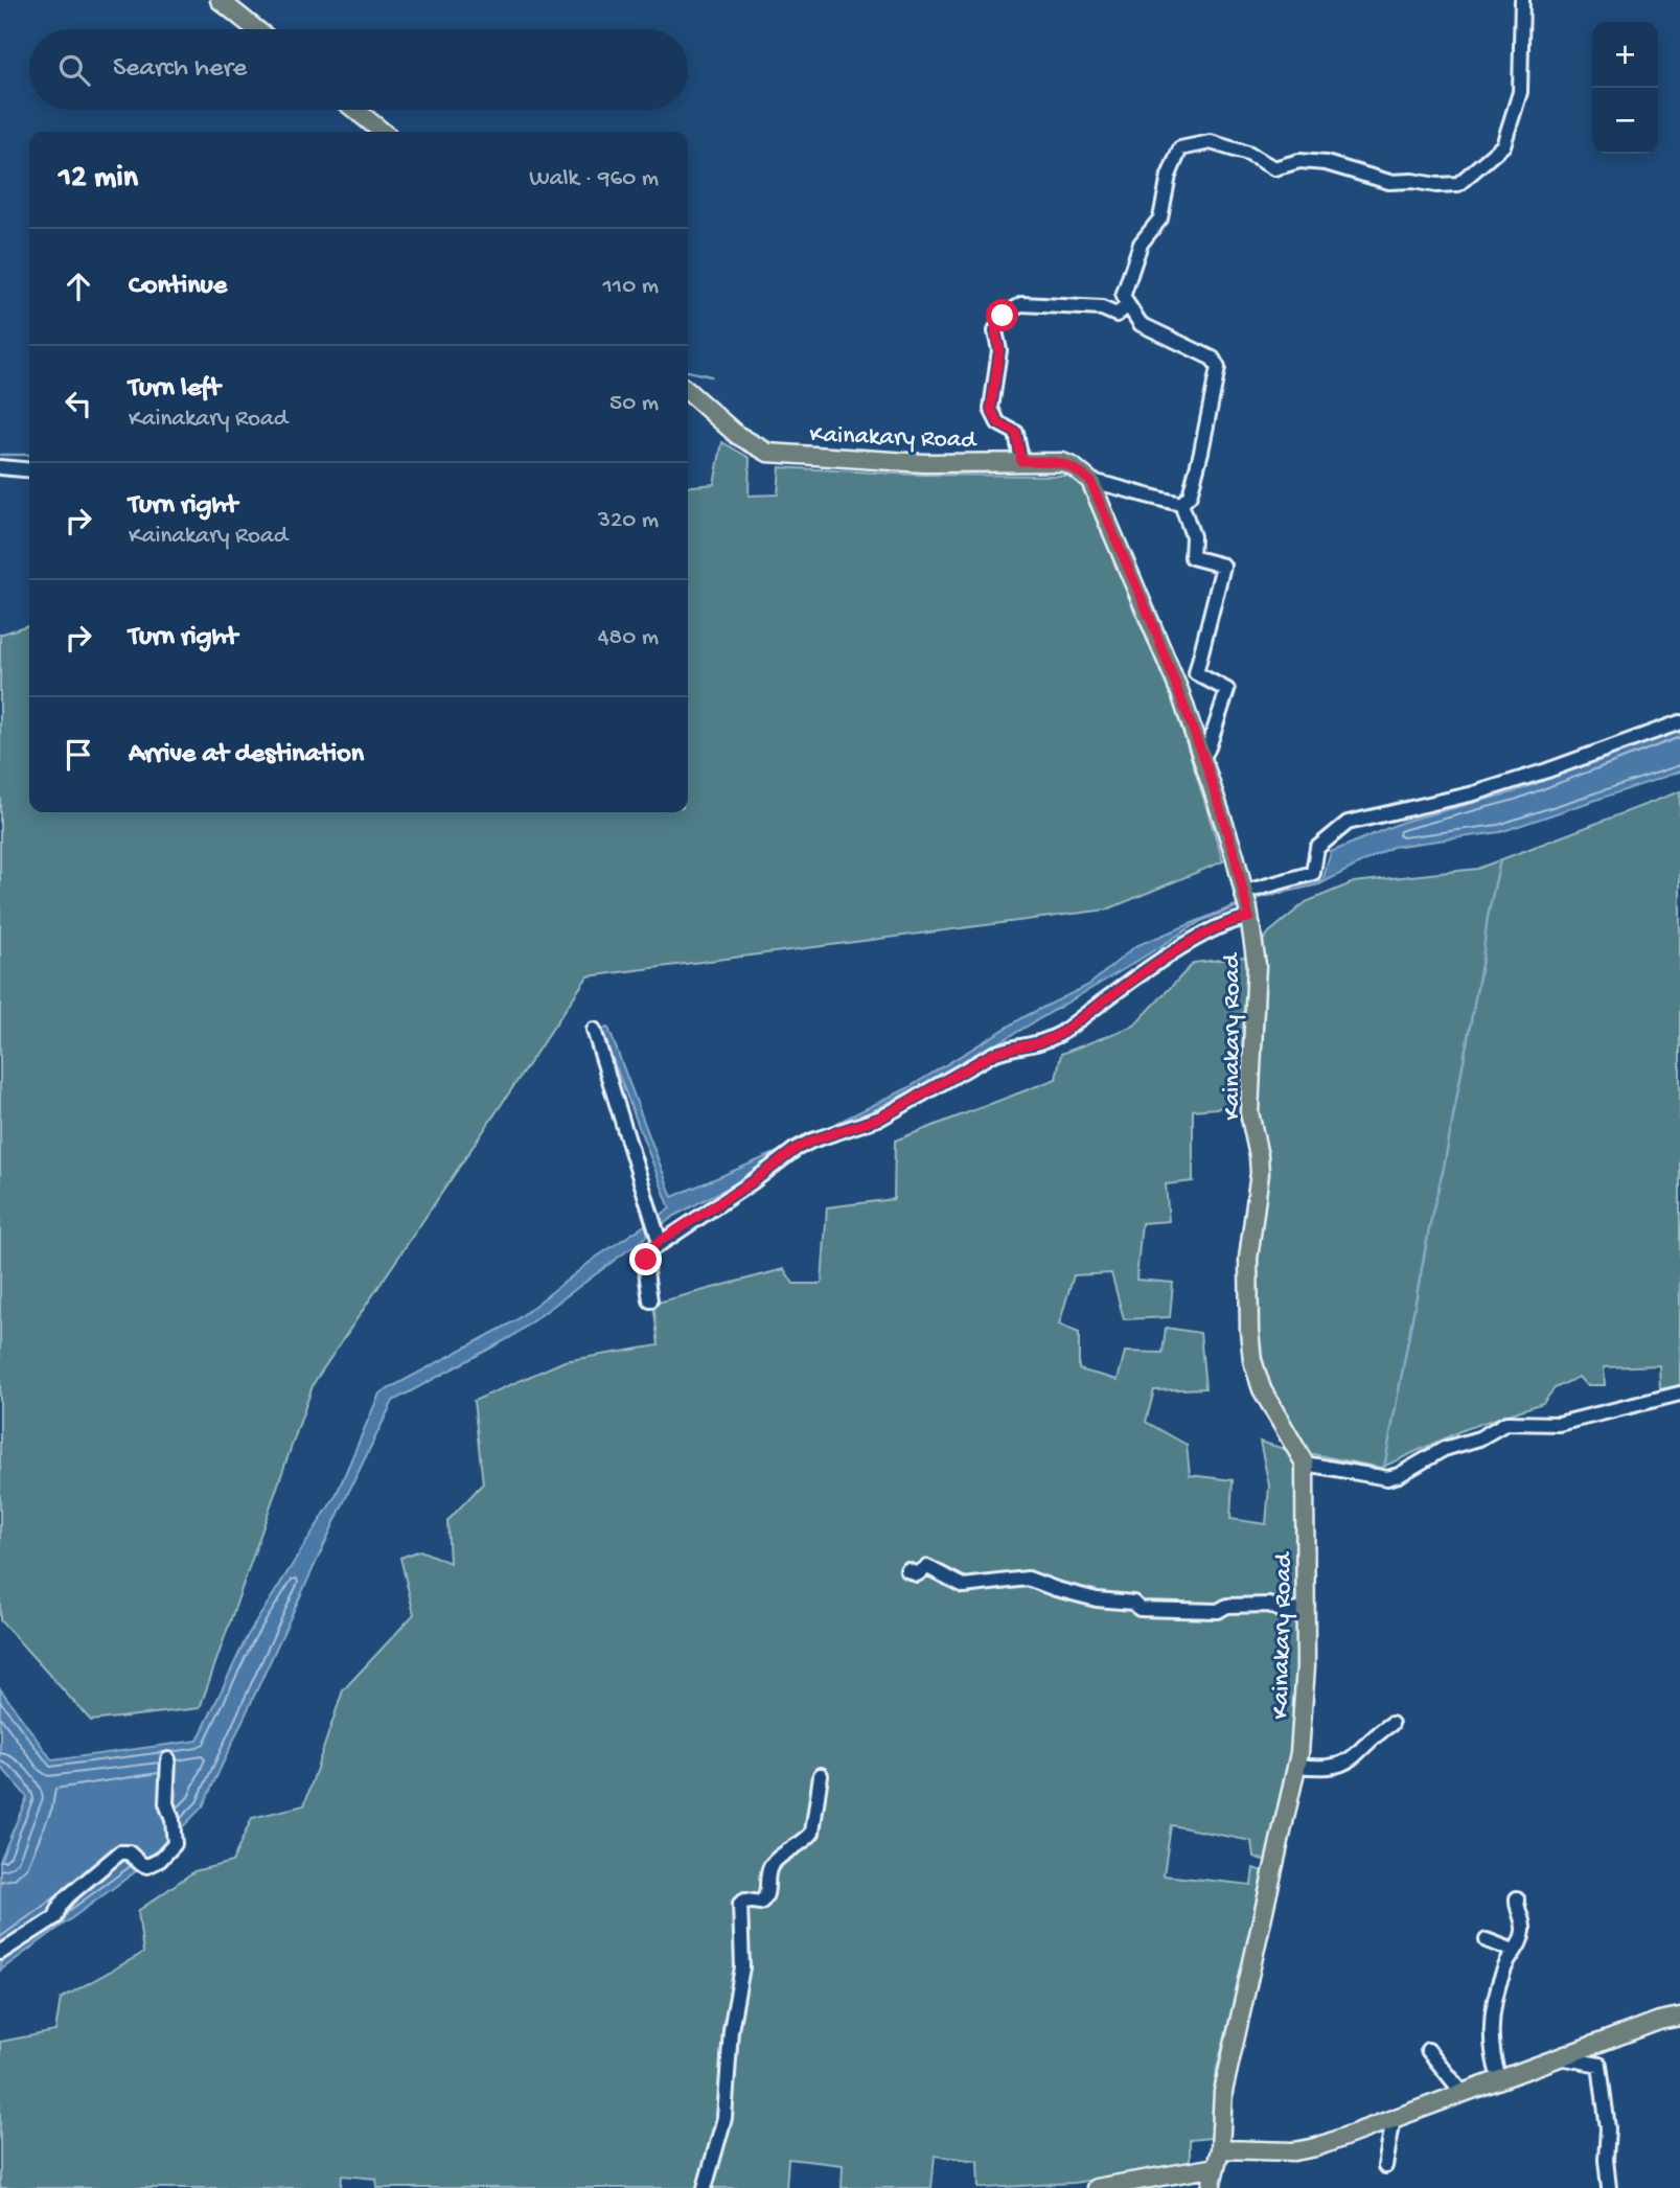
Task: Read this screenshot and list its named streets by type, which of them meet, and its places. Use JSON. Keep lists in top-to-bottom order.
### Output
{
  "streets": {
    "main road": ["Kainakary Road"]
  },
  "page": {
    "map_buttons": ["+", "−"],
    "search": "Search here",
    "heading": ["12 min", "Walk · 960 m"],
    "list": [
      ["Continue", "110 m"],
      ["Turn left", "Kainakary Road", "50 m"],
      ["Turn right", "Kainakary Road", "320 m"],
      ["Turn right", "480 m"],
      "Arrive at destination"
    ]
  }
}
